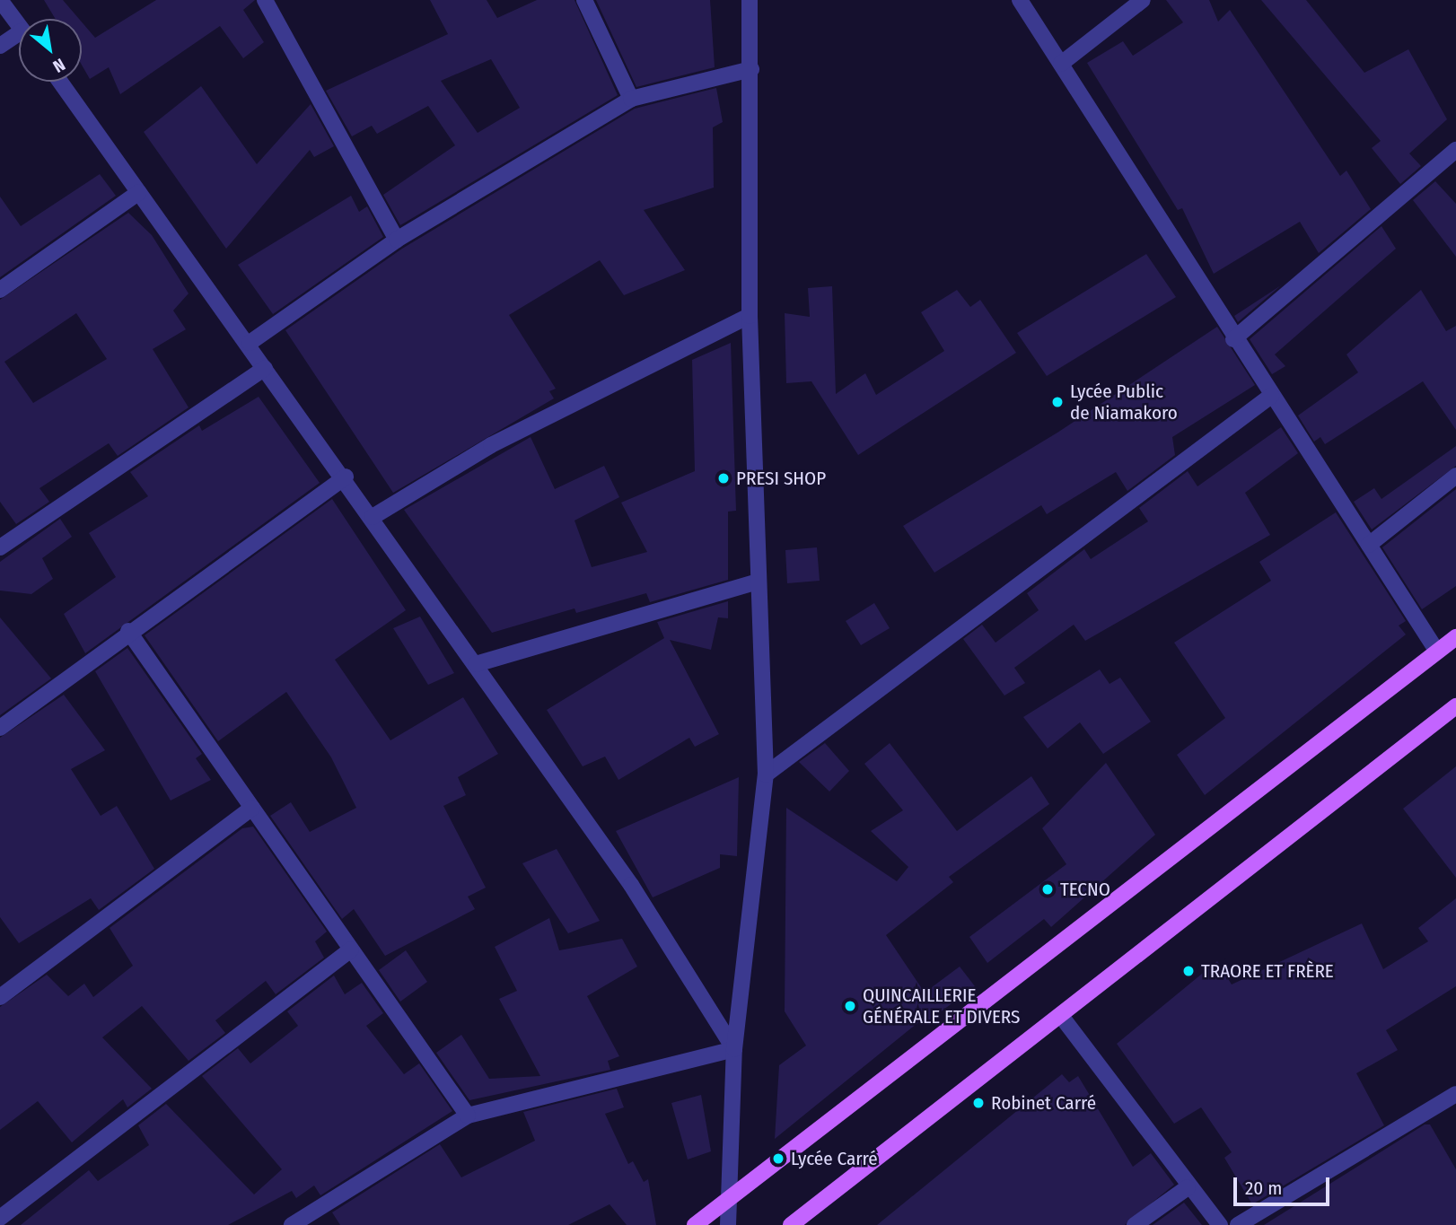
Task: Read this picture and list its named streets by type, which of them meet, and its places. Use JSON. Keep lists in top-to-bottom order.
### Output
{
  "places": [
    "Lycée Public de Niamakoro",
    "PRESI SHOP",
    "TECNO",
    "TRAORE ET FRÈRE",
    "QUINCAILLERIE GÉNÉRALE ET DIVERS",
    "Robinet Carré",
    "Lycée Carré"
  ],
  "scale_bar": "20 m",
  "north": "bottom right"
}
